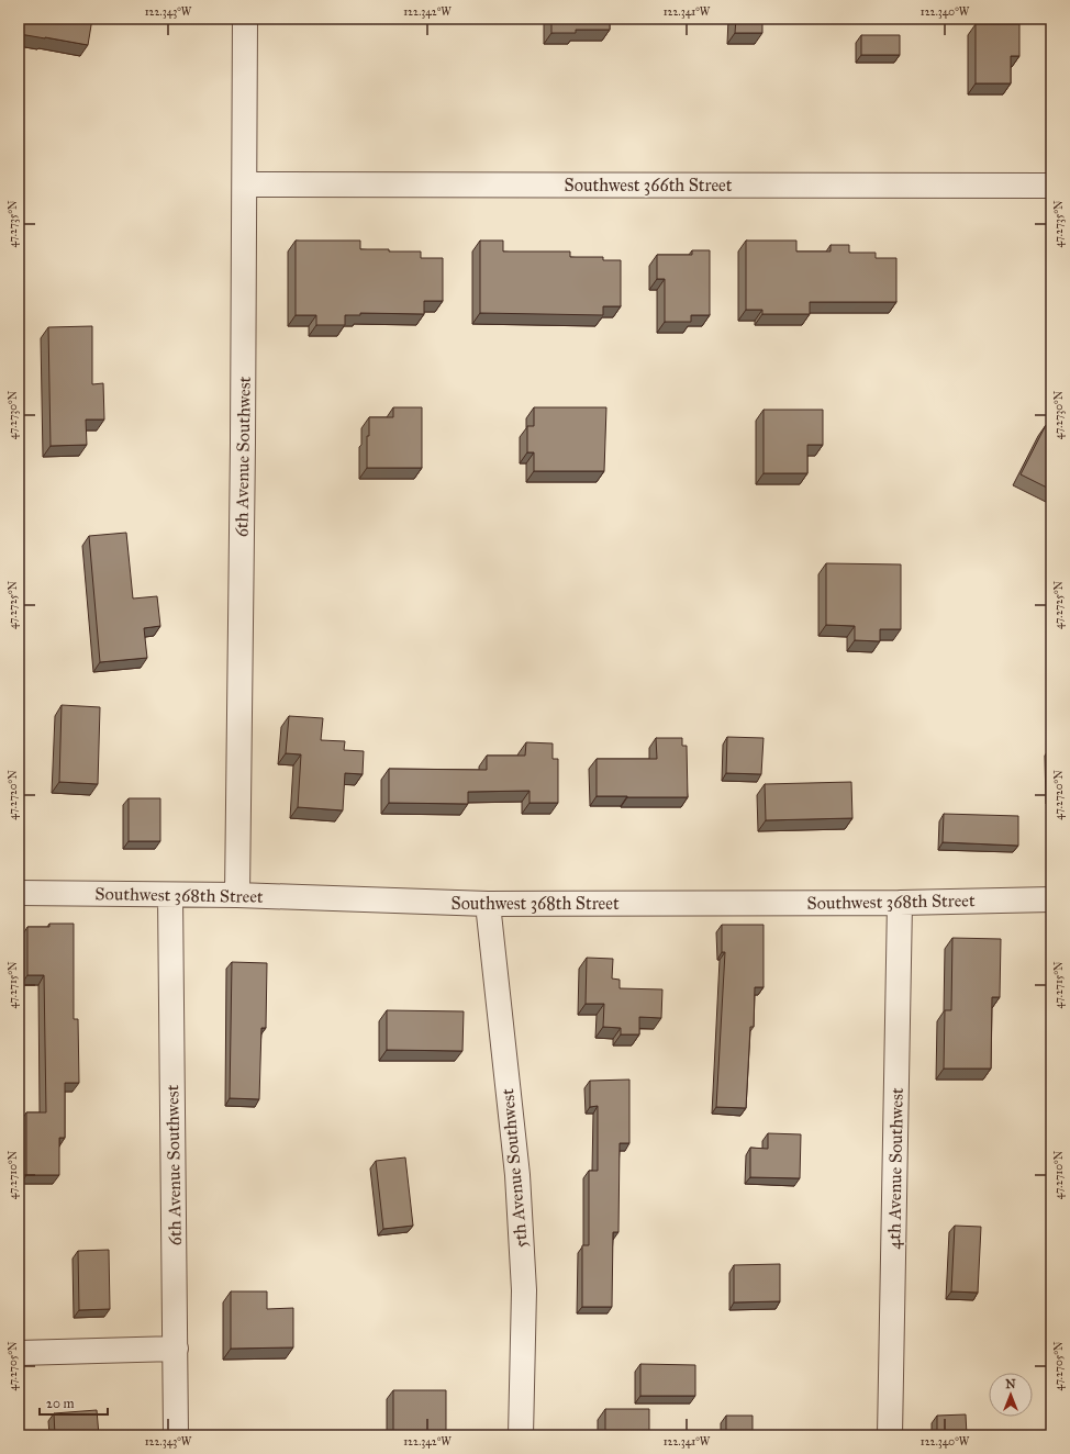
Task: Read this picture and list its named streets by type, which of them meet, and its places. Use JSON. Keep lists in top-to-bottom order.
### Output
{
  "streets": {
    "street": [
      "Southwest 366th Street",
      "6th Avenue Southwest",
      "Southwest 368th Street",
      "5th Avenue Southwest",
      "4th Avenue Southwest"
    ]
  },
  "crossings": [
    ["Southwest 366th Street", "6th Avenue Southwest"],
    ["6th Avenue Southwest", "Southwest 368th Street"],
    ["Southwest 368th Street", "5th Avenue Southwest"],
    ["Southwest 368th Street", "4th Avenue Southwest"]
  ],
  "scale_bar": "20 m",
  "north": "top",
  "coordinates": [
    "122.343°W",
    "122.342°W",
    "122.341°W",
    "122.340°W",
    "47.2735°N",
    "47.2730°N",
    "47.2725°N",
    "47.2720°N",
    "47.2715°N",
    "47.2710°N",
    "47.2705°N"
  ]
}
